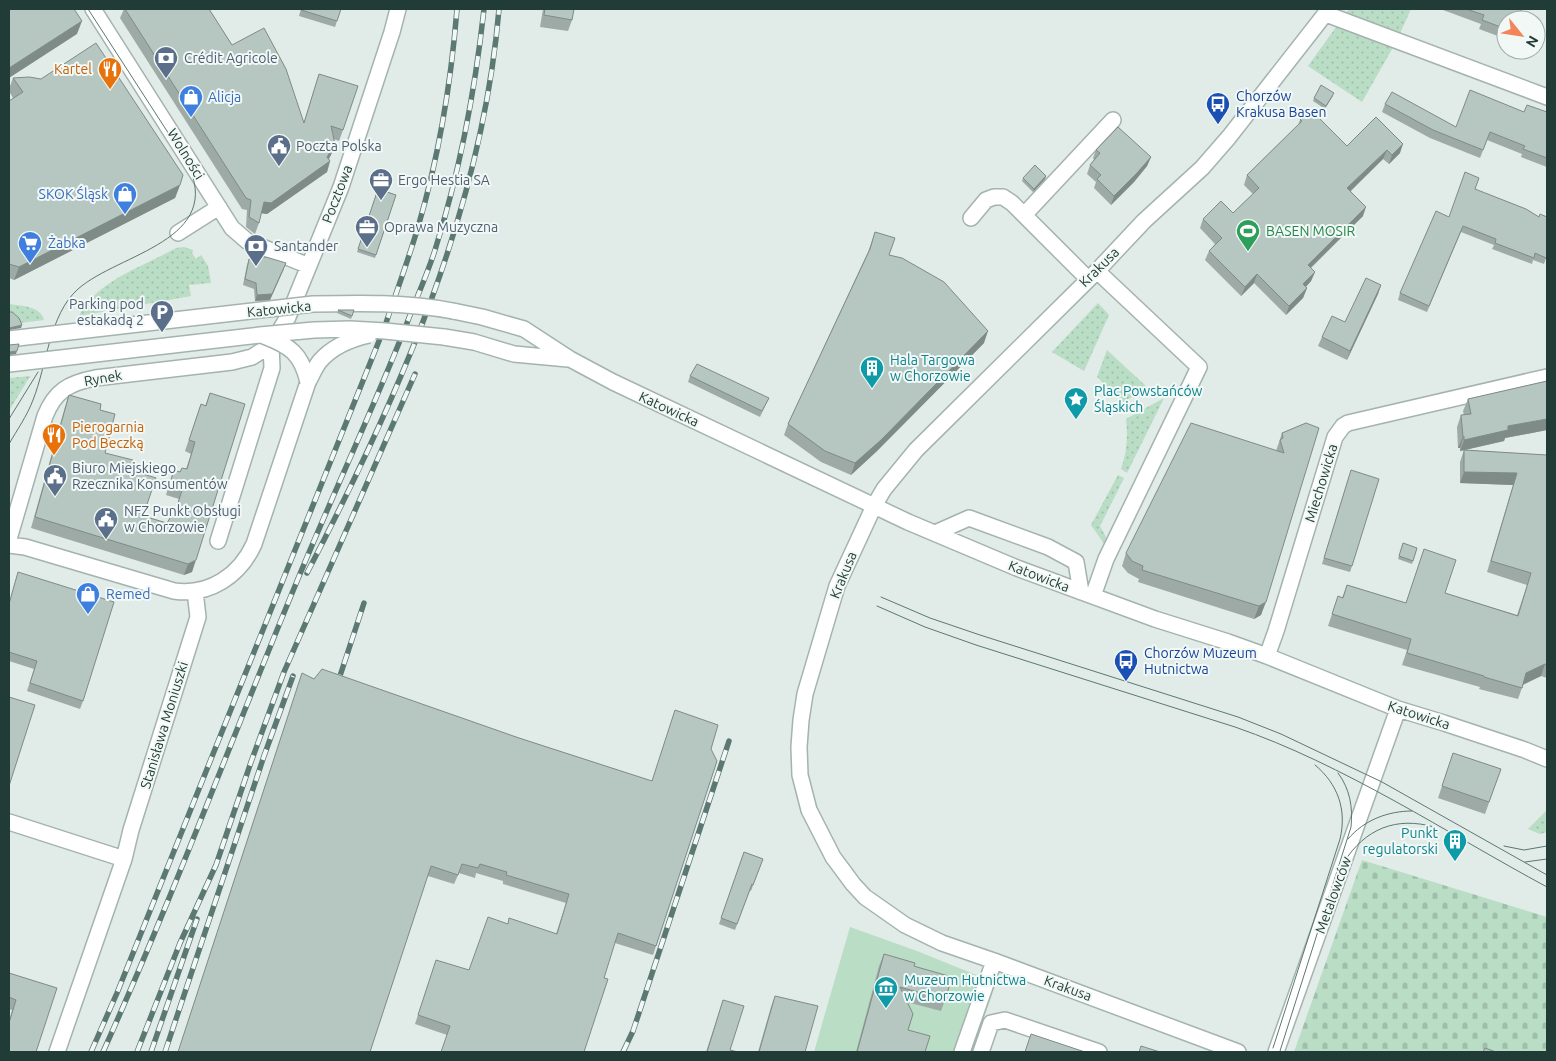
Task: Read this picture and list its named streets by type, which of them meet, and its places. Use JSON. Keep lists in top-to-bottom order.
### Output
{
  "streets": {
    "street": [
      "Wolności",
      "Pocztowa",
      "Krakusa",
      "Katowicka",
      "Rynek",
      "Miechowicka",
      "Stanisława Moniuszki",
      "Metalowców"
    ]
  },
  "crossings": [
    ["Wolności", "Pocztowa"],
    ["Pocztowa", "Katowicka"],
    ["Pocztowa", "Rynek"],
    ["Krakusa", "Katowicka"],
    ["Katowicka", "Rynek"],
    ["Katowicka", "Miechowicka"],
    ["Katowicka", "Metalowców"]
  ],
  "places": {
    "bank": ["Crédit Agricole", "Santander"],
    "restaurant": ["Kartel", "Pierogarnia Pod Beczką"],
    "shop": ["Alicja", "SKOK Śląsk", "Remed"],
    "bus stop": ["Chorzów Krakusa Basen", "Chorzów Muzeum Hutnictwa"],
    "public building": ["Poczta Polska", "Biuro Miejskiego Rzecznika Konsumentów", "NFZ Punkt Obsługi w Chorzowie"],
    "office": ["Ergo Hestia SA", "Oprawa Muzyczna"],
    "sports": ["BASEN MOSIR"],
    "supermarket": ["Żabka"],
    "parking": ["Parking pod estakadą 2"],
    "building": ["Hala Targowa w Chorzowie", "Punkt regulatorski"],
    "place": ["Plac Powstańców Śląskich"],
    "museum": ["Muzeum Hutnictwa w Chorzowie"]
  },
  "north": "bottom right"
}
